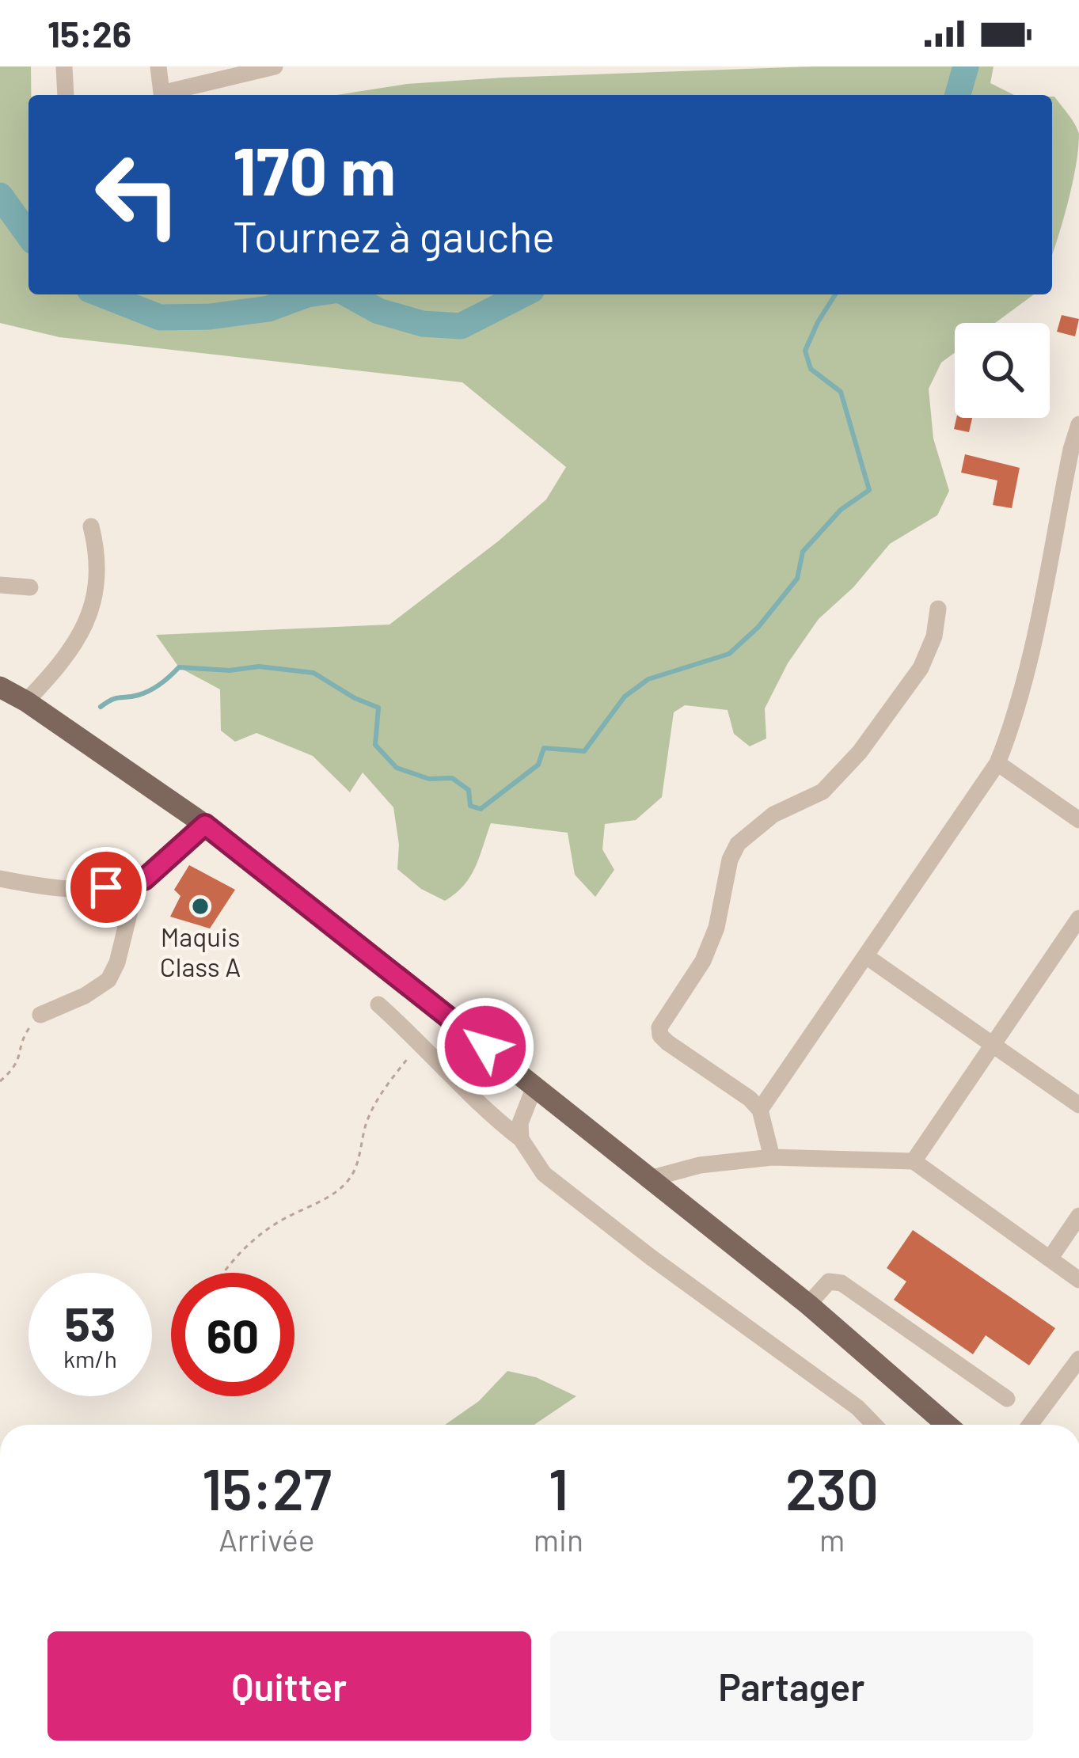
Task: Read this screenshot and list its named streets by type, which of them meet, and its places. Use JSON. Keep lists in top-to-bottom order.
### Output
{
  "places": ["Maquis Class A"],
  "page": {
    "status": "15:26",
    "turn": ["170 m", "Tournez à gauche"],
    "speed": "53 km/h",
    "limit": "60",
    "eta": [
      "15:27",
      "Arrivée",
      "1",
      "min",
      "230",
      "m"
    ],
    "buttons": ["Quitter", "Partager"]
  }
}
